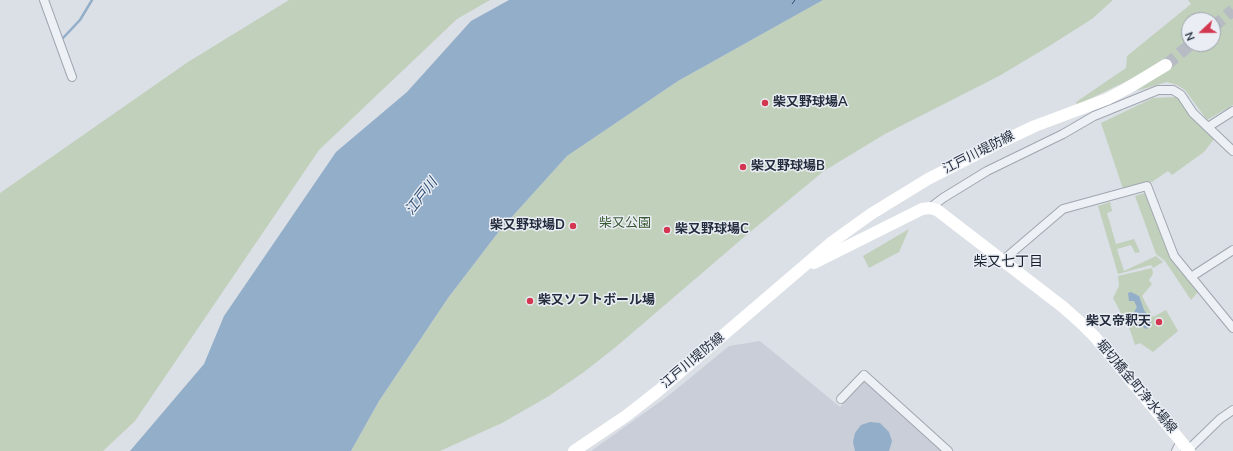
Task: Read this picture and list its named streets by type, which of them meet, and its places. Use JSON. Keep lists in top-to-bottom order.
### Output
{
  "streets": {
    "main road": ["江戸川堤防線", "堀切橋金町浄水場線"]
  },
  "crossings": [
    ["江戸川堤防線", "堀切橋金町浄水場線"]
  ],
  "districts": ["柴又七丁目"],
  "water": ["江戸川"],
  "parks": ["柴又公園"],
  "places": [
    "柴又野球場A",
    "柴又野球場B",
    "柴又野球場D",
    "柴又野球場C",
    "柴又ソフトボール場",
    "柴又帝釈天"
  ],
  "north": "left"
}
